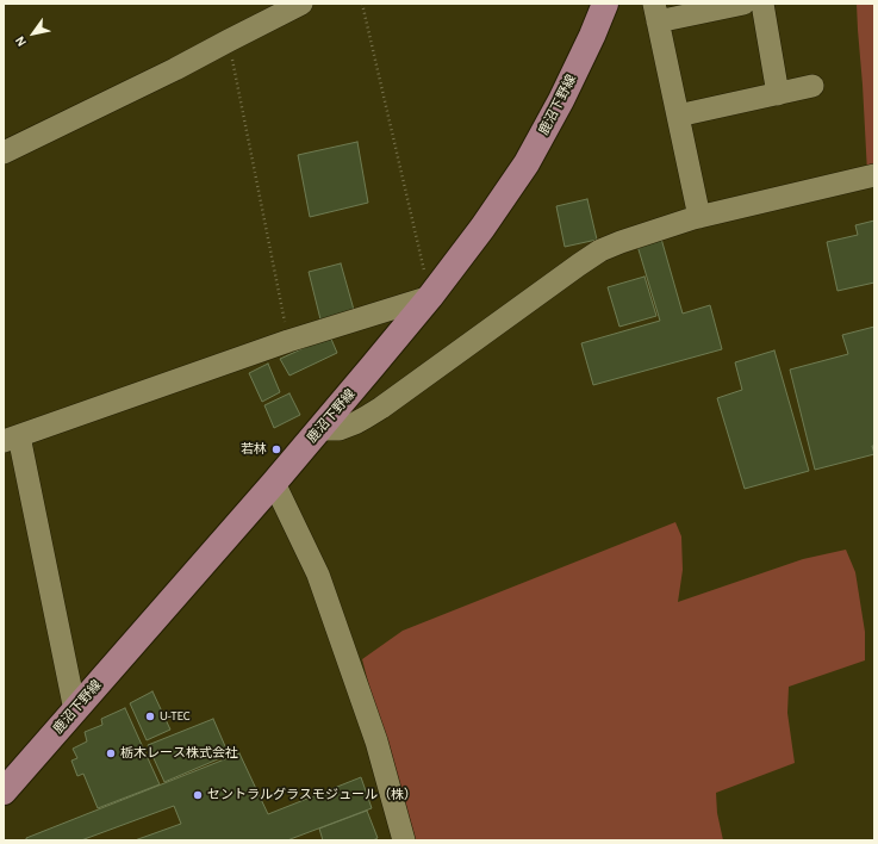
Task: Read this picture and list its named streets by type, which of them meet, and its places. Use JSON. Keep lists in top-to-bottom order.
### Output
{
  "streets": {
    "main road": ["鹿沼下野線"]
  },
  "places": [
    "若林",
    "U-TEC",
    "栃木レース株式会社",
    "セントラルグラスモジュール（株）"
  ],
  "north": "bottom left"
}
